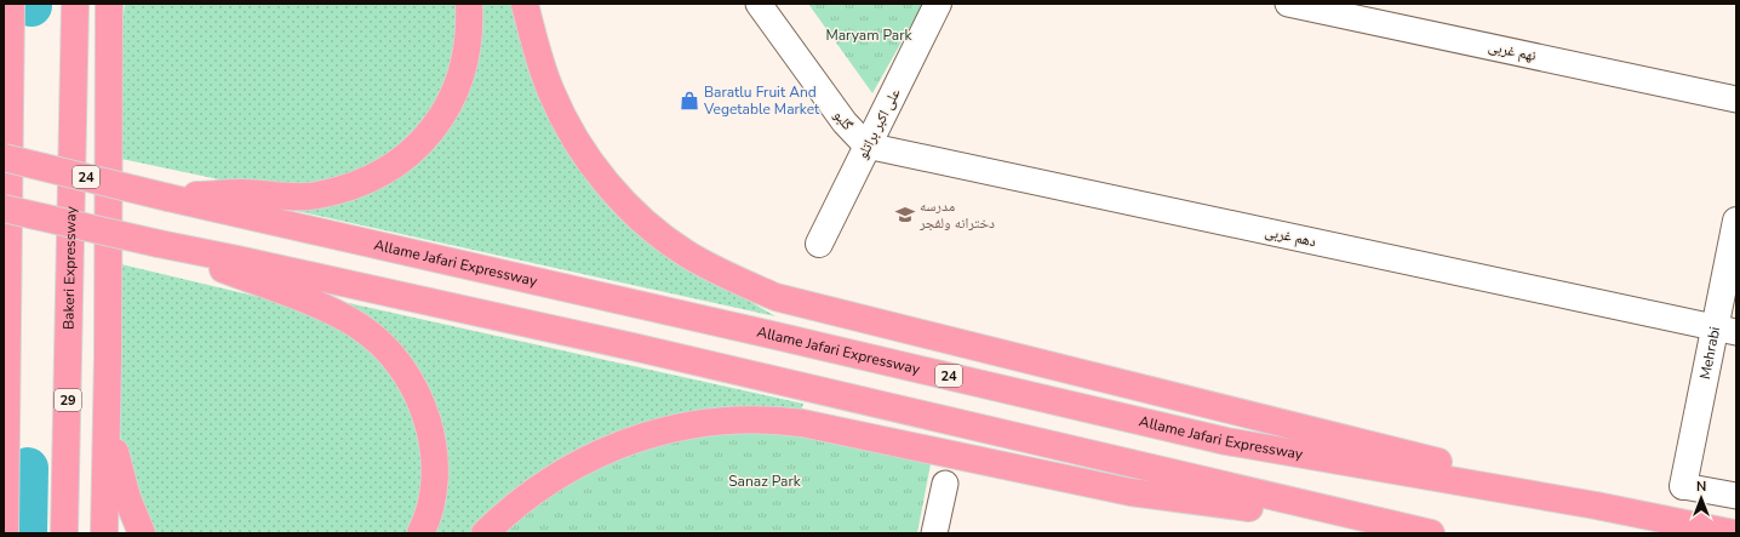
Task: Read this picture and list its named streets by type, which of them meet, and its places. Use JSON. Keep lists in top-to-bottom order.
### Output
{
  "streets": {
    "highway": [
      "24",
      "Allame Jafari Expressway",
      "Bakeri Expressway",
      "29"
    ],
    "street": [
      "نهم غربی",
      "گلبو",
      "علی اکبر براتلو",
      "دهم غربی",
      "Mehrabi"
    ]
  },
  "crossings": [
    ["گلبو", "علی اکبر براتلو"],
    ["گلبو", "دهم غربی"],
    ["علی اکبر براتلو", "دهم غربی"],
    ["دهم غربی", "Mehrabi"]
  ],
  "parks": ["Maryam Park", "Sanaz Park"],
  "places": {
    "shop": ["Baratlu Fruit And Vegetable Market"],
    "school or university": ["مدرسه دخترانه ولفجر"]
  },
  "north": "top"
}
